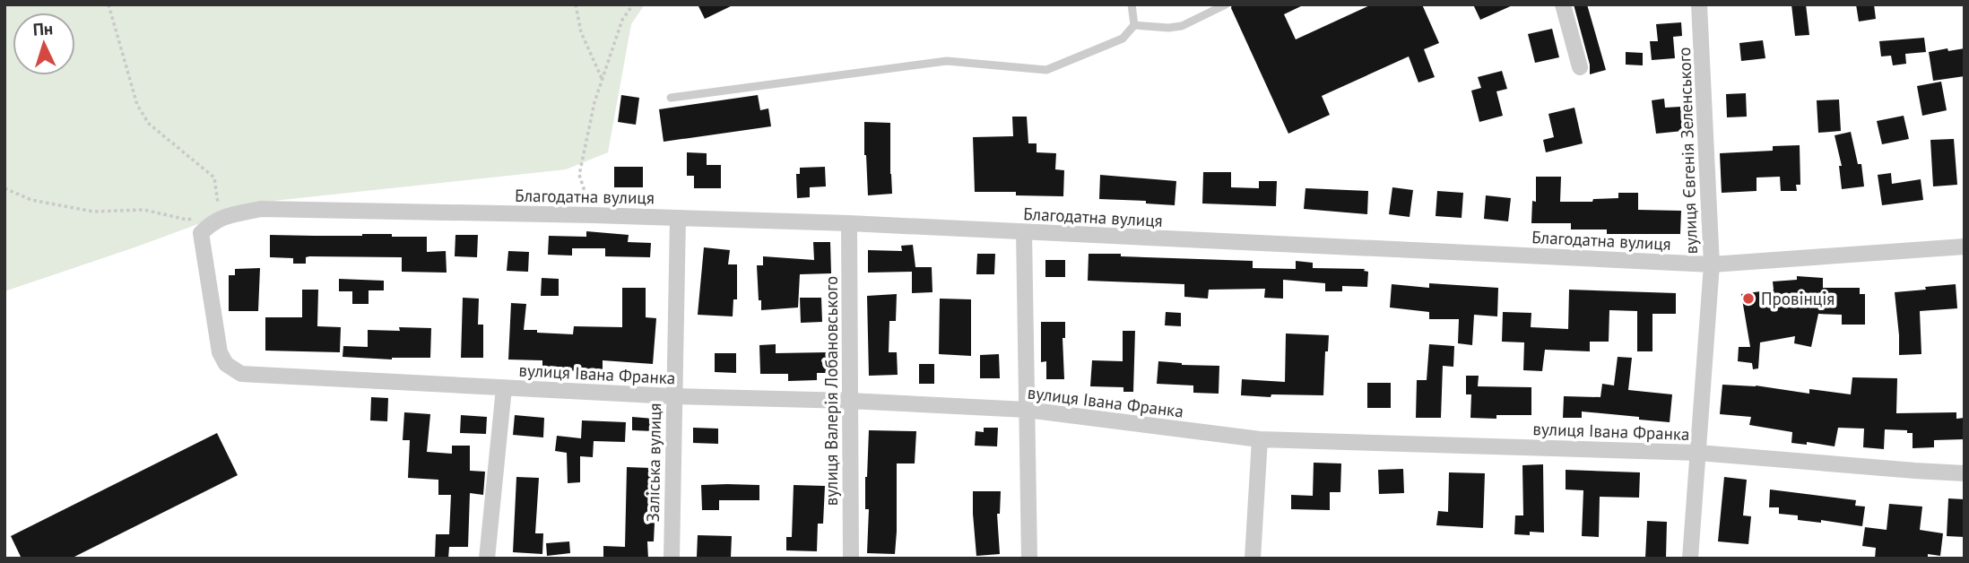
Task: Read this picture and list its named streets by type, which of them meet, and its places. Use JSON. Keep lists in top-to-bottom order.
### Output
{
  "streets": {
    "street": [
      "вулиця Євгенія Зеленського",
      "Благодатна вулиця",
      "вулиця Івана Франка",
      "вулиця Валерія Лобановського",
      "Заліська вулиця"
    ]
  },
  "crossings": [
    ["вулиця Євгенія Зеленського", "Благодатна вулиця"],
    ["вулиця Євгенія Зеленського", "вулиця Івана Франка"],
    ["Благодатна вулиця", "вулиця Івана Франка"],
    ["Благодатна вулиця", "вулиця Валерія Лобановського"],
    ["Благодатна вулиця", "Заліська вулиця"],
    ["вулиця Івана Франка", "вулиця Валерія Лобановського"],
    ["вулиця Івана Франка", "Заліська вулиця"]
  ],
  "places": ["Провінція"],
  "north": "top"
}
